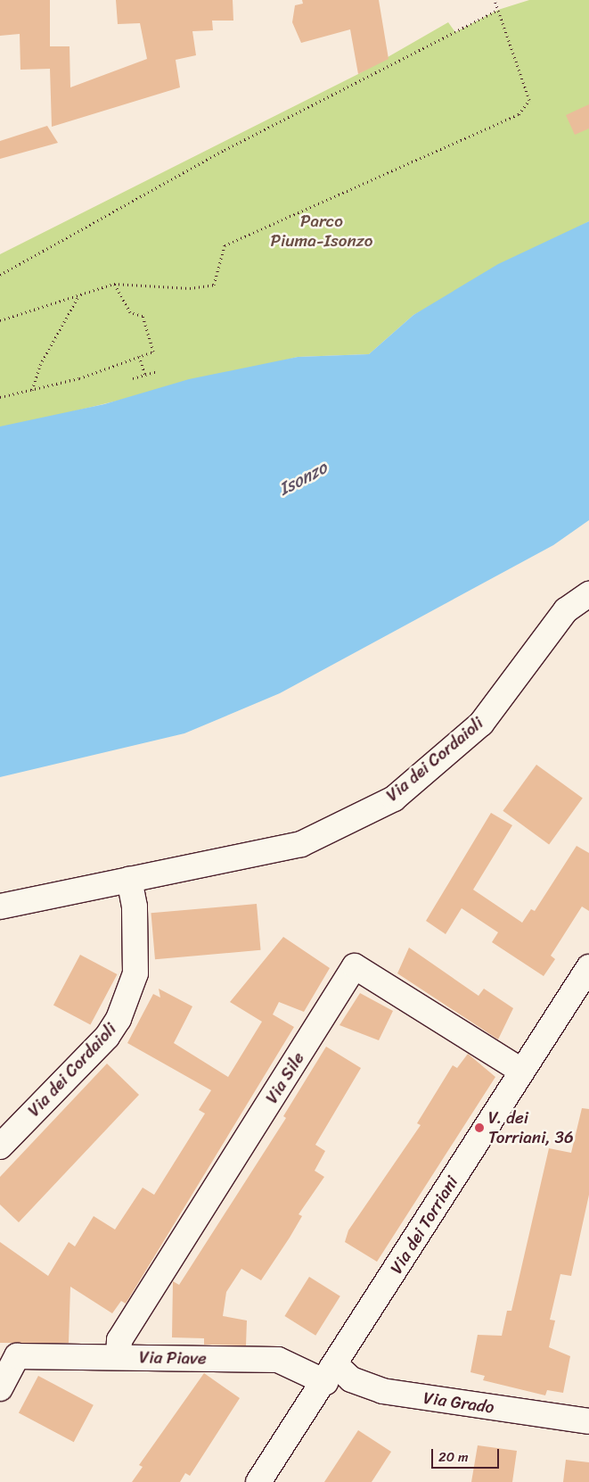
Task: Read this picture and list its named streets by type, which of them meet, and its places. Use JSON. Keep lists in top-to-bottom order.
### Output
{
  "streets": {
    "street": [
      "Via dei Cordaioli",
      "Via Sile",
      "Via dei Torriani",
      "Via Piave",
      "Via Grado"
    ]
  },
  "crossings": [
    ["Via Sile", "Via dei Torriani"],
    ["Via Sile", "Via Piave"],
    ["Via dei Torriani", "Via Piave"],
    ["Via dei Torriani", "Via Grado"],
    ["Via Piave", "Via Grado"]
  ],
  "water": ["Isonzo"],
  "parks": ["Parco Piuma-Isonzo"],
  "places": ["V. dei Torriani, 36"],
  "scale_bar": "20 m"
}
